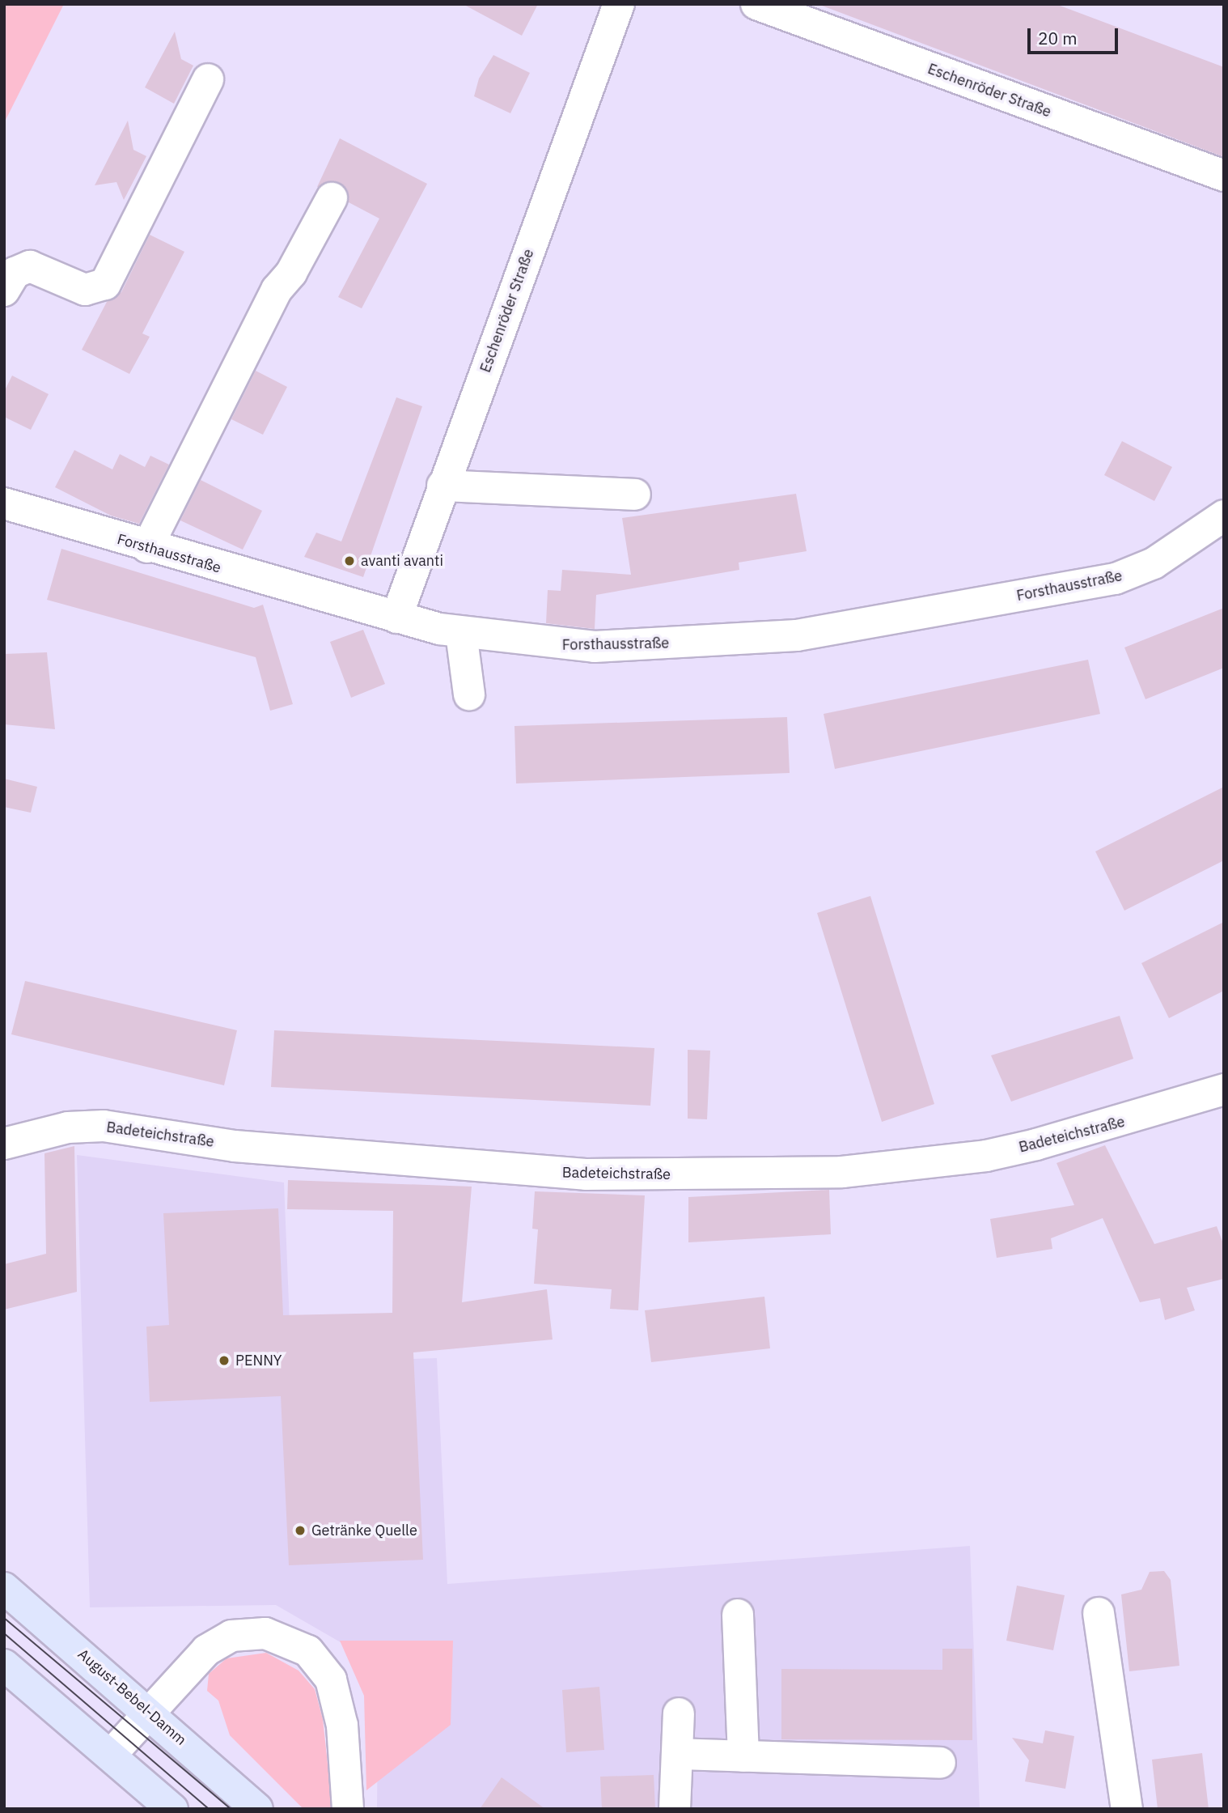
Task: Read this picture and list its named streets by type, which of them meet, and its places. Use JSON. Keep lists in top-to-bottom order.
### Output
{
  "streets": {
    "main road": ["August-Bebel-Damm"],
    "street": ["Eschenröder Straße", "Forsthausstraße", "Badeteichstraße"]
  },
  "crossings": [
    ["Eschenröder Straße", "Forsthausstraße"]
  ],
  "places": ["avanti avanti", "PENNY", "Getränke Quelle"],
  "scale_bar": "20 m"
}
